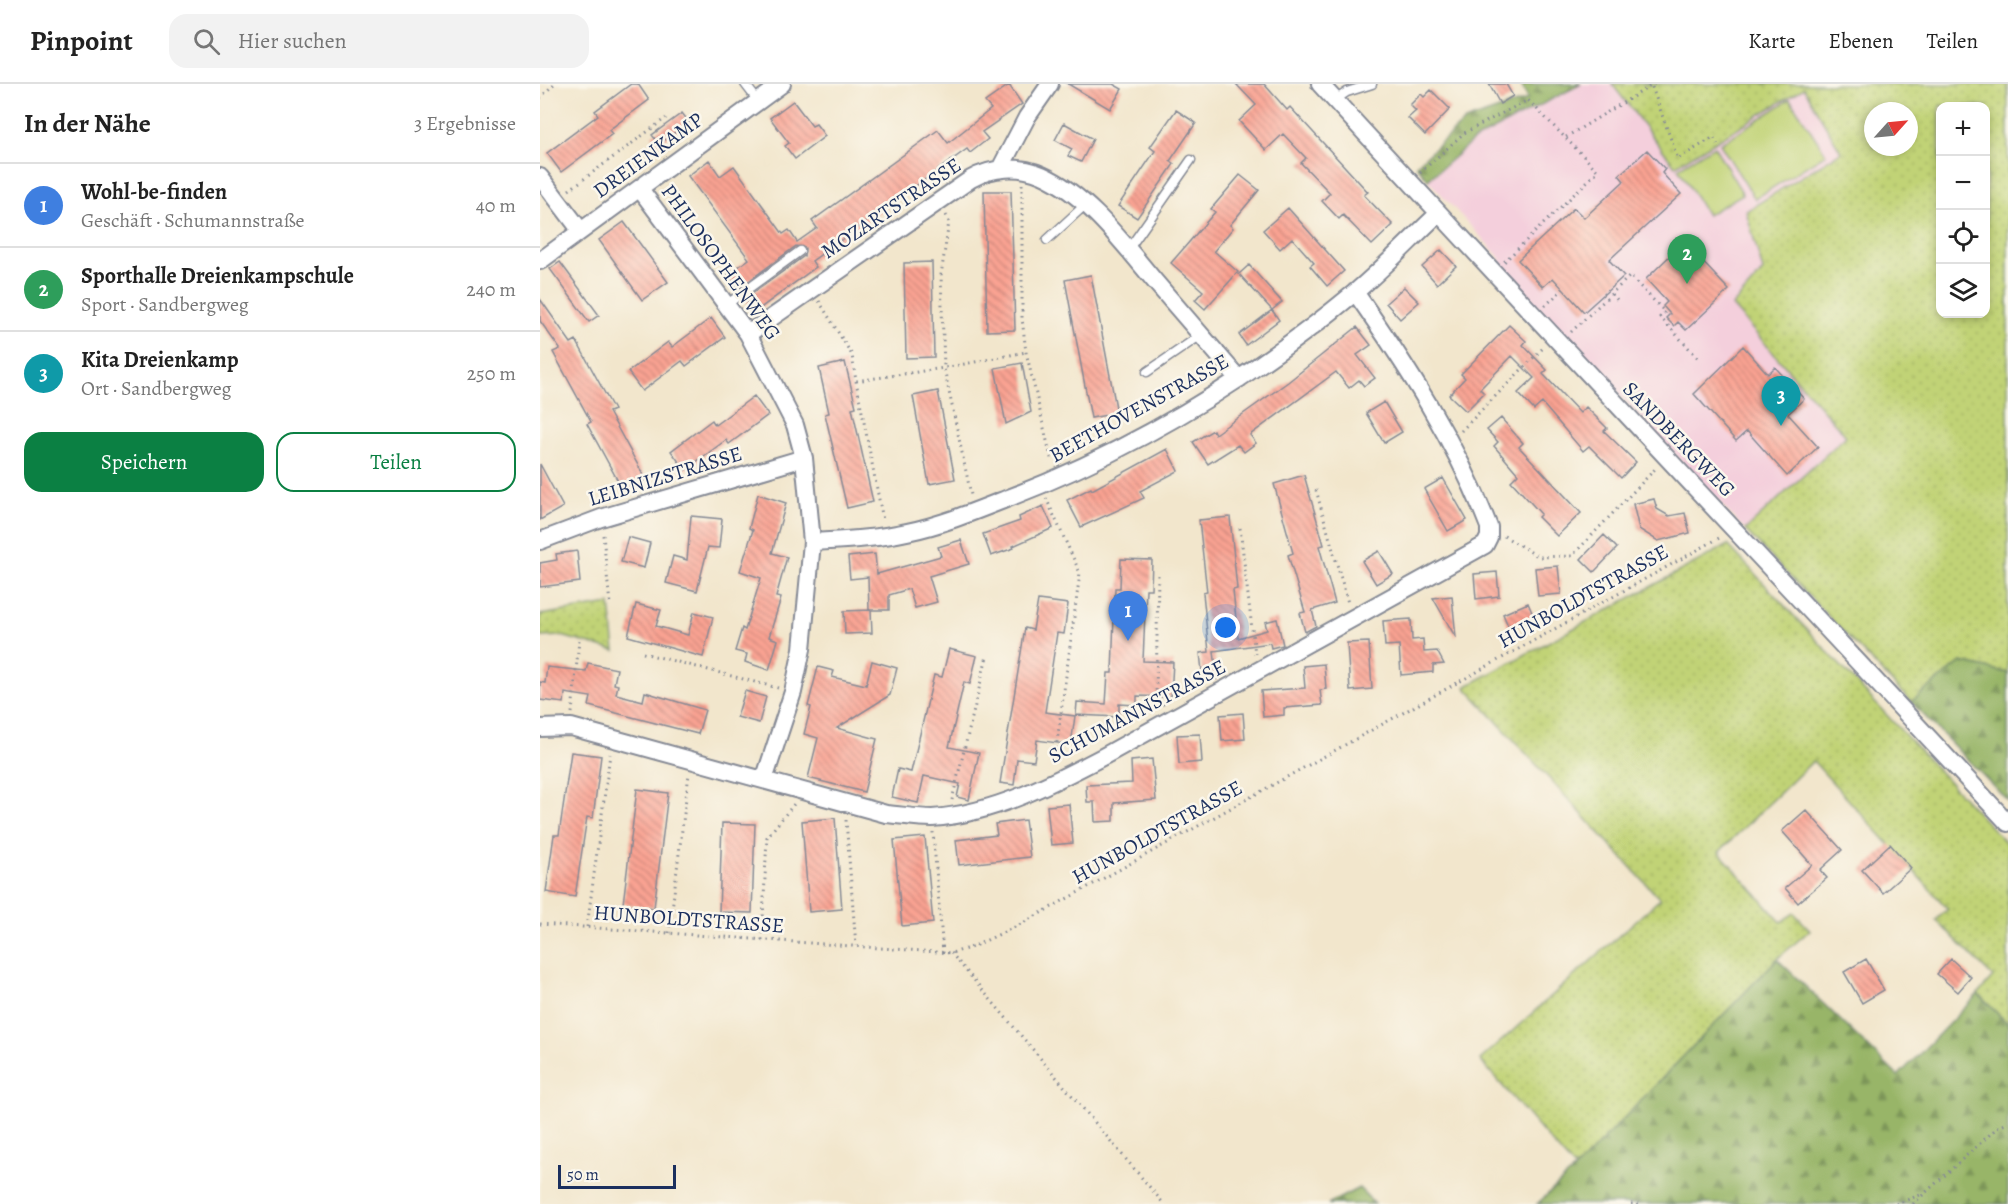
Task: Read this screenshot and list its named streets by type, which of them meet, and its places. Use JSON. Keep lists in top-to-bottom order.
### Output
{
  "streets": {
    "street": [
      "DREIENKAMP",
      "MOZARTSTRASSE",
      "PHILOSOPHENWEG",
      "BEETHOVENSTRASSE",
      "SANDBERGWEG",
      "LEIBNIZSTRASSE",
      "SCHUMANNSTRASSE"
    ],
    "path": ["HUNBOLDTSTRASSE"]
  },
  "crossings": [
    ["DREIENKAMP", "PHILOSOPHENWEG"],
    ["MOZARTSTRASSE", "PHILOSOPHENWEG"],
    ["MOZARTSTRASSE", "BEETHOVENSTRASSE"],
    ["PHILOSOPHENWEG", "BEETHOVENSTRASSE"],
    ["PHILOSOPHENWEG", "LEIBNIZSTRASSE"],
    ["PHILOSOPHENWEG", "SCHUMANNSTRASSE"],
    ["BEETHOVENSTRASSE", "SANDBERGWEG"],
    ["SANDBERGWEG", "HUNBOLDTSTRASSE"]
  ],
  "scale_bar": "50 m",
  "north": "top right",
  "page": {
    "header": "Pinpoint",
    "search": "Hier suchen",
    "nav": ["Karte", "Ebenen", "Teilen"],
    "heading": ["In der Nähe", "3 Ergebnisse"],
    "map_buttons": ["+", "−"],
    "list": [
      {
        "mark": "1",
        "name": "Wohl-be-finden",
        "note": "Geschäft · Schumannstraße",
        "value": "40 m"
      },
      {
        "mark": "2",
        "name": "Sporthalle Dreienkampschule",
        "note": "Sport · Sandbergweg",
        "value": "240 m"
      },
      {
        "mark": "3",
        "name": "Kita Dreienkamp",
        "note": "Ort · Sandbergweg",
        "value": "250 m"
      }
    ],
    "pins": ["2", "3", "1"],
    "buttons": ["Speichern", "Teilen"],
    "scale": "50 m"
  }
}
